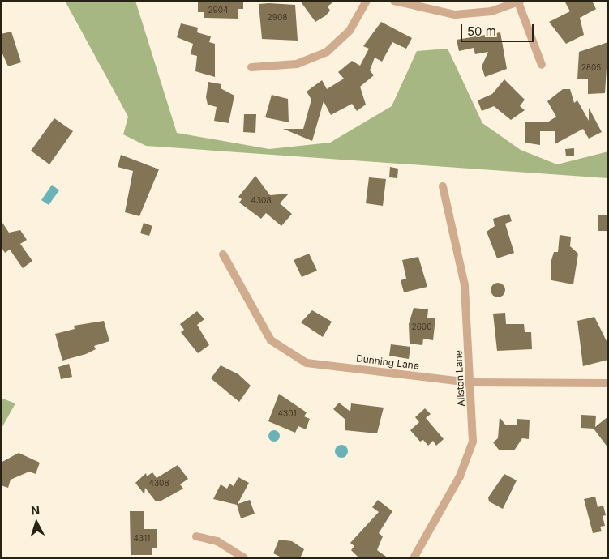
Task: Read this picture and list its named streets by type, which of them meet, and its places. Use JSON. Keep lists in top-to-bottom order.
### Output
{
  "streets": {
    "street": ["Dunning Lane", "Allston Lane"]
  },
  "crossings": [
    ["Dunning Lane", "Allston Lane"]
  ],
  "house_numbers": [
    "2904",
    "2908",
    "2805",
    "4308",
    "2600",
    "4301",
    "4308",
    "4311"
  ],
  "scale_bar": "50 m",
  "north": "top"
}
